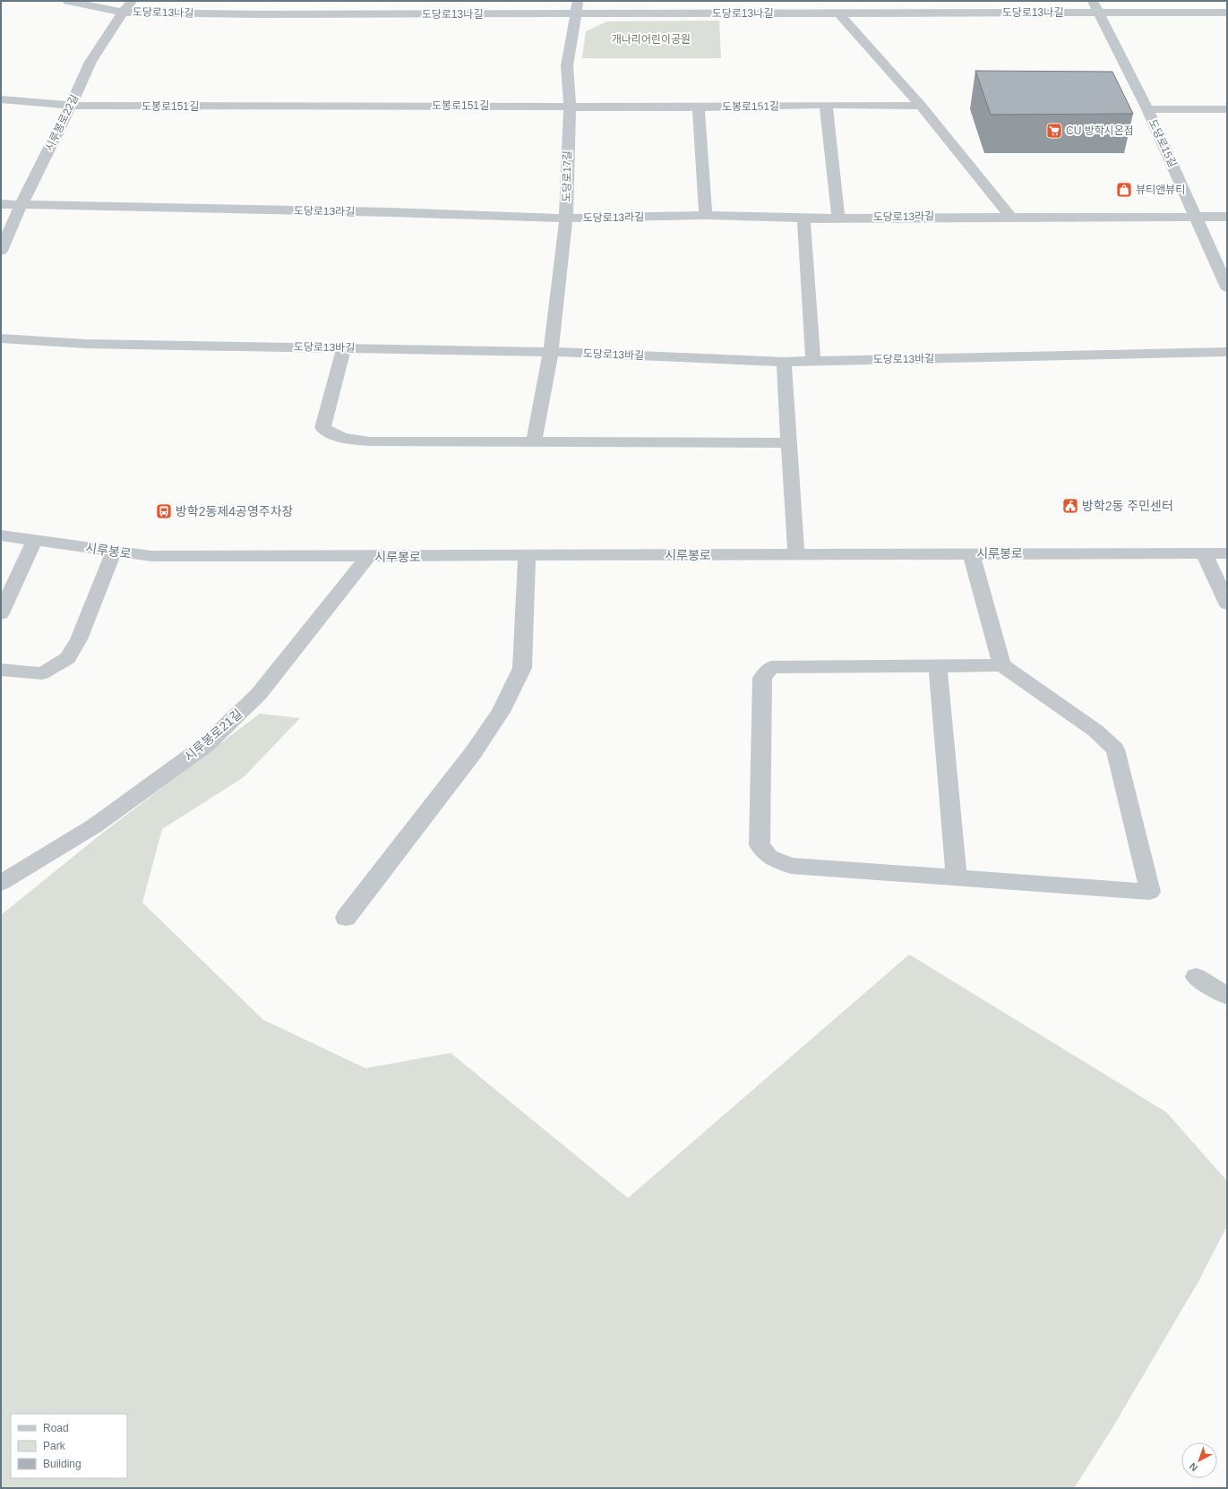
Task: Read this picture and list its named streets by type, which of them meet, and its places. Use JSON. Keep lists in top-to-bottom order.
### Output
{
  "streets": {
    "street": [
      "도당로13나길",
      "도봉로151길",
      "시루봉로22길",
      "도당로15길",
      "도당로17길",
      "도당로13라길",
      "도당로13바길",
      "시루봉로",
      "시루봉로21길"
    ]
  },
  "crossings": [
    ["도당로13나길", "시루봉로22길"],
    ["도당로13나길", "도당로15길"],
    ["도당로13나길", "도당로17길"],
    ["도봉로151길", "시루봉로22길"],
    ["도봉로151길", "도당로17길"],
    ["시루봉로22길", "도당로13라길"],
    ["도당로15길", "도당로13라길"],
    ["도당로17길", "도당로13라길"],
    ["도당로17길", "도당로13바길"],
    ["시루봉로", "시루봉로21길"]
  ],
  "parks": ["개나리어린이공원"],
  "places": {
    "supermarket": ["CU 방학시온점"],
    "shop": ["뷰티앤뷰티"],
    "public building": ["방학2동 주민센터"],
    "bus stop": ["방학2동제4공영주차장"]
  },
  "legend": ["Road", "Park", "Building"],
  "north": "bottom left"
}
